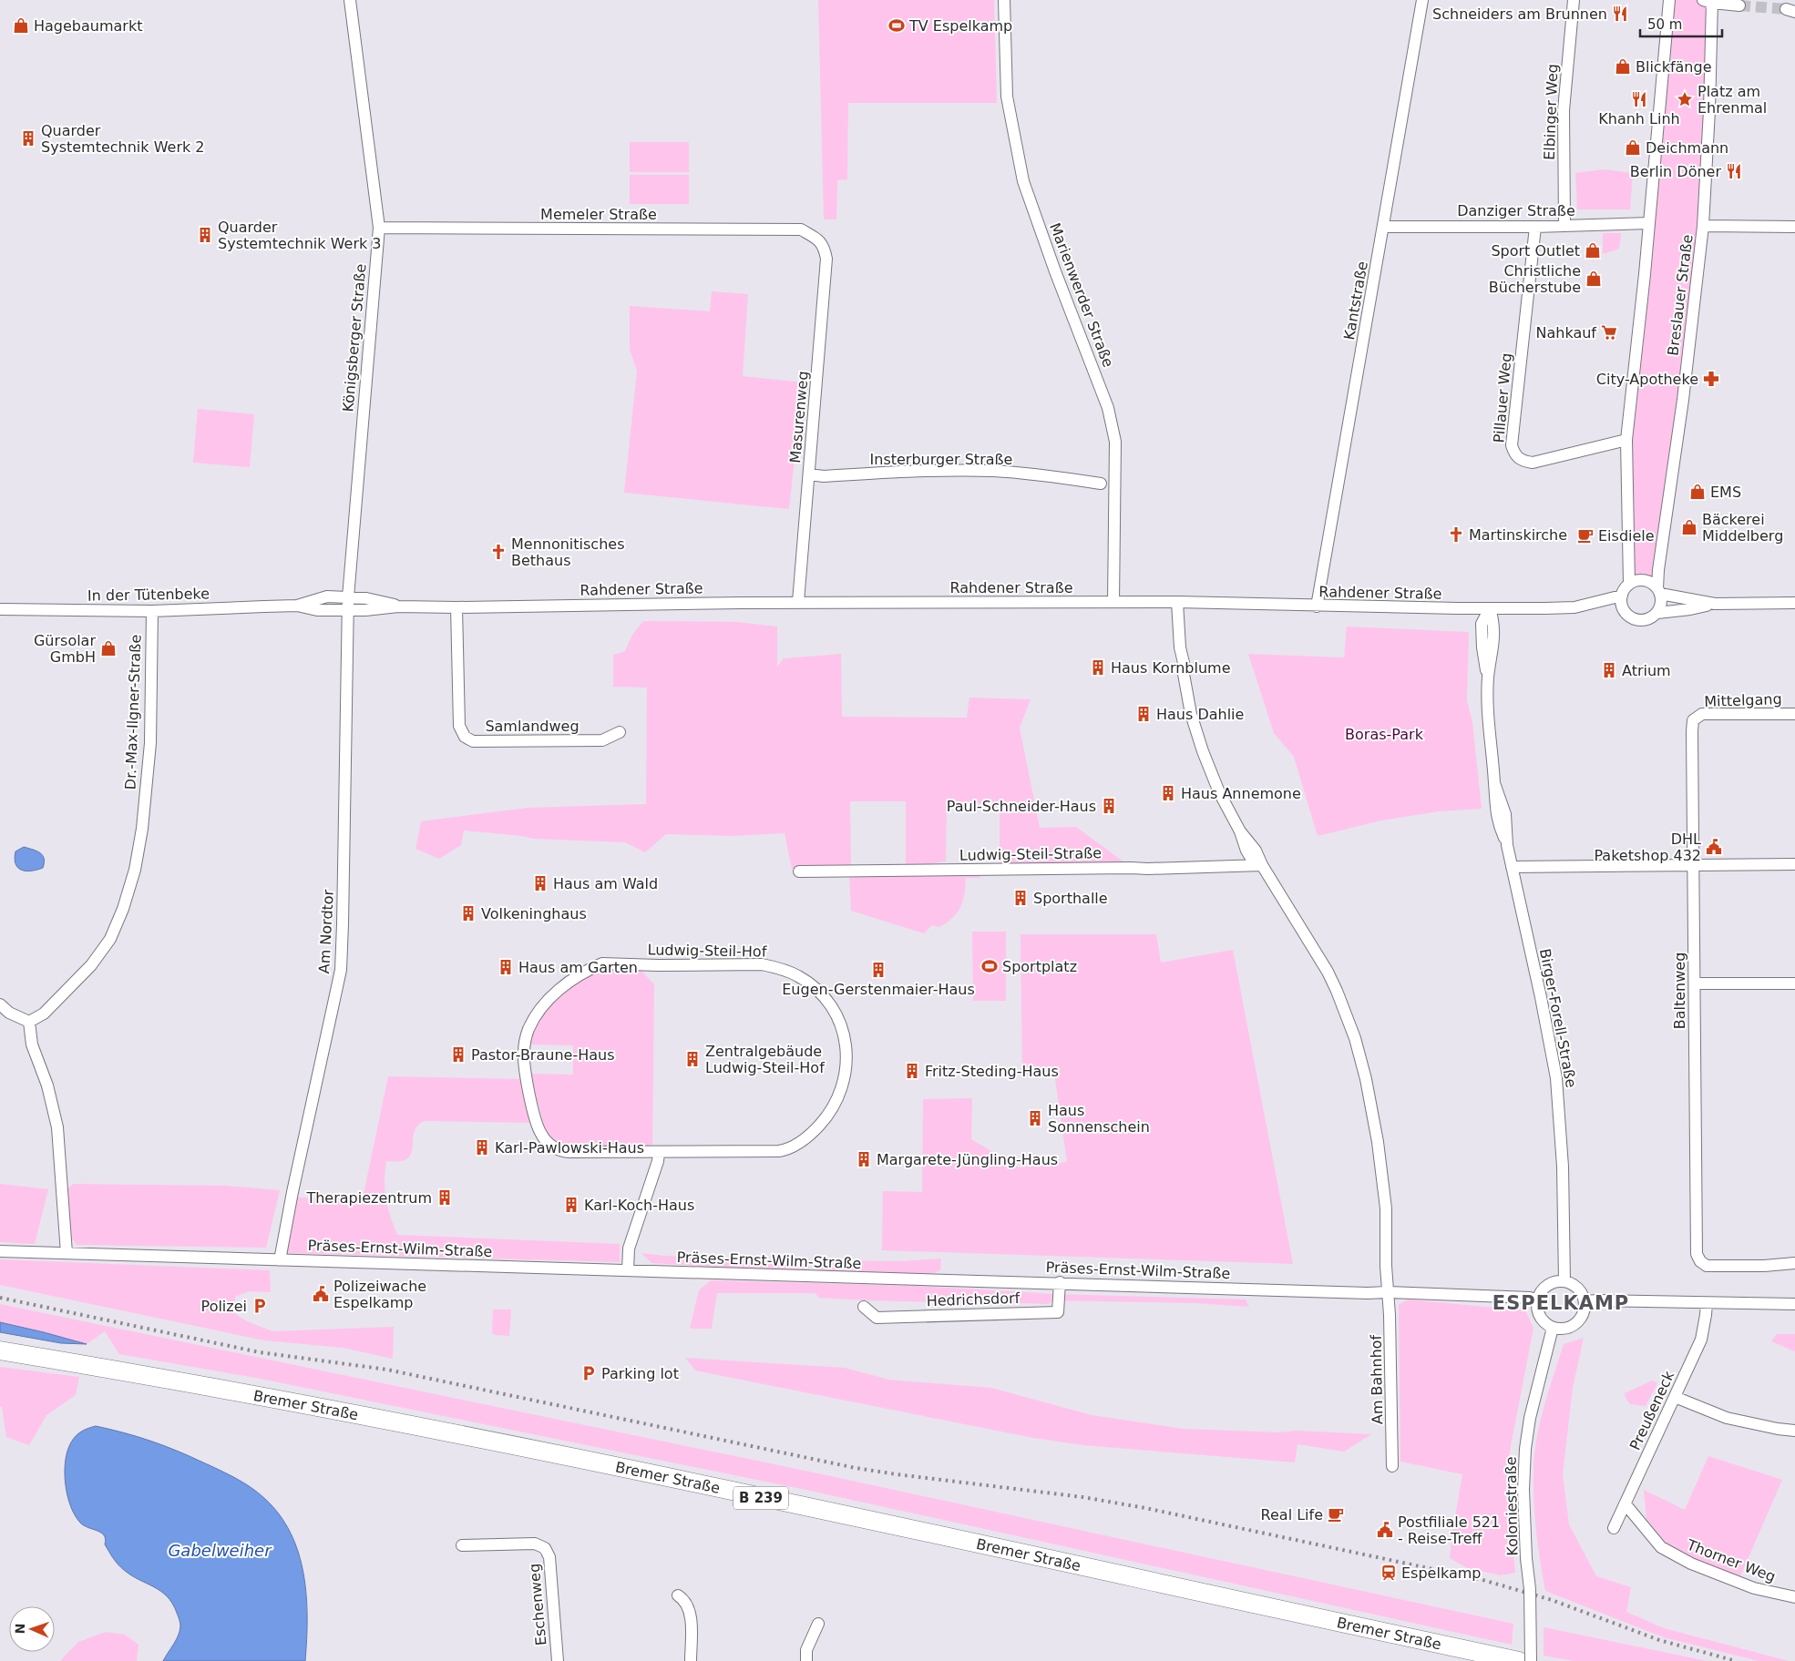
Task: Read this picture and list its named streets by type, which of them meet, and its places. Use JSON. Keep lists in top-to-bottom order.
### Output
{
  "streets": {
    "main road": ["Bremer Straße", "B 239"],
    "street": [
      "Elbinger Weg",
      "Danziger Straße",
      "Memeler Straße",
      "Marienwerder Straße",
      "Breslauer Straße",
      "Kantstraße",
      "Königsberger Straße",
      "Pillauer Weg",
      "Masurenweg",
      "Insterburger Straße",
      "Rahdener Straße",
      "In der Tütenbeke",
      "Mittelgang",
      "Dr.-Max-Ilgner-Straße",
      "Samlandweg",
      "Ludwig-Steil-Straße",
      "Am Nordtor",
      "Ludwig-Steil-Hof",
      "Baltenweg",
      "Birger-Forell-Straße",
      "Präses-Ernst-Wilm-Straße",
      "Hedrichsdorf",
      "Am Bahnhof",
      "Preußeneck",
      "Koloniestraße",
      "Thorner Weg",
      "Eschenweg"
    ]
  },
  "crossings": [
    ["Elbinger Weg", "Danziger Straße"],
    ["Danziger Straße", "Kantstraße"],
    ["Danziger Straße", "Pillauer Weg"],
    ["Memeler Straße", "Königsberger Straße"],
    ["Memeler Straße", "Masurenweg"],
    ["Marienwerder Straße", "Rahdener Straße"],
    ["Breslauer Straße", "Rahdener Straße"],
    ["Kantstraße", "Rahdener Straße"],
    ["Königsberger Straße", "Rahdener Straße"],
    ["Königsberger Straße", "In der Tütenbeke"],
    ["Königsberger Straße", "Am Nordtor"],
    ["Masurenweg", "Insterburger Straße"],
    ["Masurenweg", "Rahdener Straße"],
    ["Rahdener Straße", "In der Tütenbeke"],
    ["Rahdener Straße", "Samlandweg"],
    ["Rahdener Straße", "Am Nordtor"],
    ["Rahdener Straße", "Birger-Forell-Straße"],
    ["Rahdener Straße", "Am Bahnhof"],
    ["In der Tütenbeke", "Dr.-Max-Ilgner-Straße"],
    ["In der Tütenbeke", "Am Nordtor"],
    ["Mittelgang", "Baltenweg"],
    ["Ludwig-Steil-Straße", "Am Bahnhof"],
    ["Am Nordtor", "Präses-Ernst-Wilm-Straße"],
    ["Birger-Forell-Straße", "Präses-Ernst-Wilm-Straße"],
    ["Birger-Forell-Straße", "Koloniestraße"],
    ["Präses-Ernst-Wilm-Straße", "Hedrichsdorf"],
    ["Präses-Ernst-Wilm-Straße", "Am Bahnhof"],
    ["Präses-Ernst-Wilm-Straße", "Koloniestraße"],
    ["Preußeneck", "Thorner Weg"]
  ],
  "districts": ["ESPELKAMP"],
  "water": ["Gabelweiher"],
  "parks": ["Boras-Park"],
  "places": {
    "restaurant": ["Schneiders am Brunnen", "Khanh Linh", "Berlin Döner"],
    "shop": [
      "Hagebaumarkt",
      "Blickfänge",
      "Deichmann",
      "Sport Outlet",
      "Christliche Bücherstube",
      "EMS",
      "Bäckerei Middelberg",
      "Gürsolar GmbH"
    ],
    "sports": ["TV Espelkamp", "Sportplatz"],
    "place": ["Platz am Ehrenmal"],
    "building": [
      "Quarder Systemtechnik Werk 2",
      "Quarder Systemtechnik Werk 3",
      "Haus Kornblume",
      "Atrium",
      "Haus Dahlie",
      "Haus Annemone",
      "Paul-Schneider-Haus",
      "Haus am Wald",
      "Sporthalle",
      "Volkeninghaus",
      "Haus am Garten",
      "Eugen-Gerstenmaier-Haus",
      "Pastor-Braune-Haus",
      "Zentralgebäude Ludwig-Steil-Hof",
      "Fritz-Steding-Haus",
      "Haus Sonnenschein",
      "Karl-Pawlowski-Haus",
      "Margarete-Jüngling-Haus",
      "Therapiezentrum",
      "Karl-Koch-Haus"
    ],
    "supermarket": ["Nahkauf"],
    "pharmacy": ["City-Apotheke"],
    "church": ["Martinskirche", "Mennonitisches Bethaus"],
    "cafe": ["Eisdiele", "Real Life"],
    "public building": ["DHL Paketshop 432", "Polizeiwache Espelkamp", "Postfiliale 521 - Reise-Treff"],
    "parking": ["Polizei", "Parking lot"],
    "station": ["Espelkamp"]
  },
  "scale_bar": "50 m",
  "north": "left"
}
